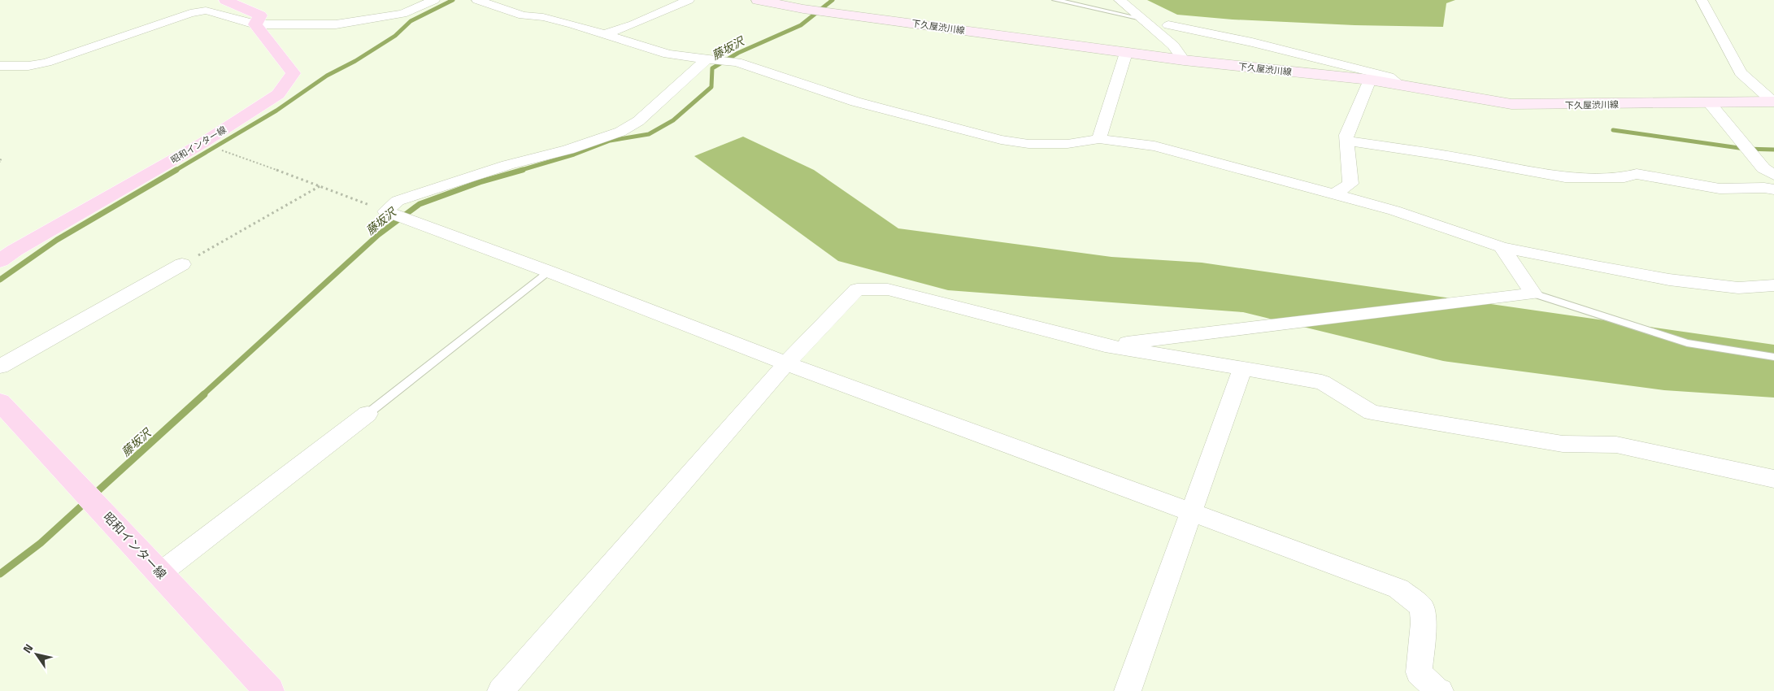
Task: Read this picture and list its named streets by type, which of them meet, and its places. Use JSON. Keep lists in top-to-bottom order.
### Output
{
  "streets": {
    "main road": ["下久屋渋川線", "昭和インター線"]
  },
  "water": ["藤坂沢"],
  "north": "top left"
}
